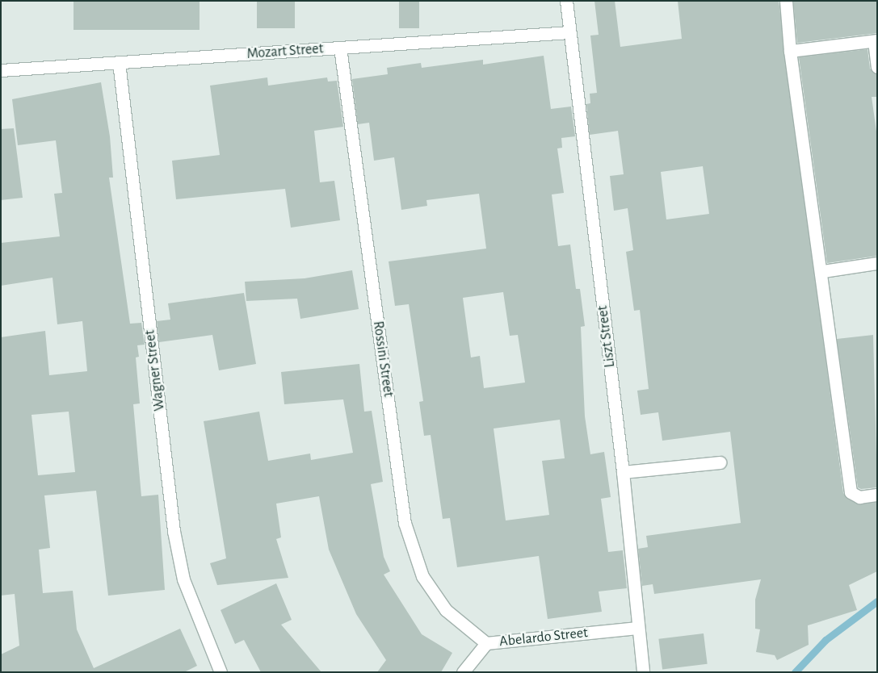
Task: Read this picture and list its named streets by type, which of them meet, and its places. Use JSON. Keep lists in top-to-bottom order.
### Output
{
  "streets": {
    "street": [
      "Mozart Street",
      "Liszt Street",
      "Rossini Street",
      "Wagner Street",
      "Abelardo Street"
    ]
  },
  "crossings": [
    ["Mozart Street", "Liszt Street"],
    ["Mozart Street", "Rossini Street"],
    ["Mozart Street", "Wagner Street"],
    ["Liszt Street", "Abelardo Street"],
    ["Rossini Street", "Abelardo Street"]
  ]
}
